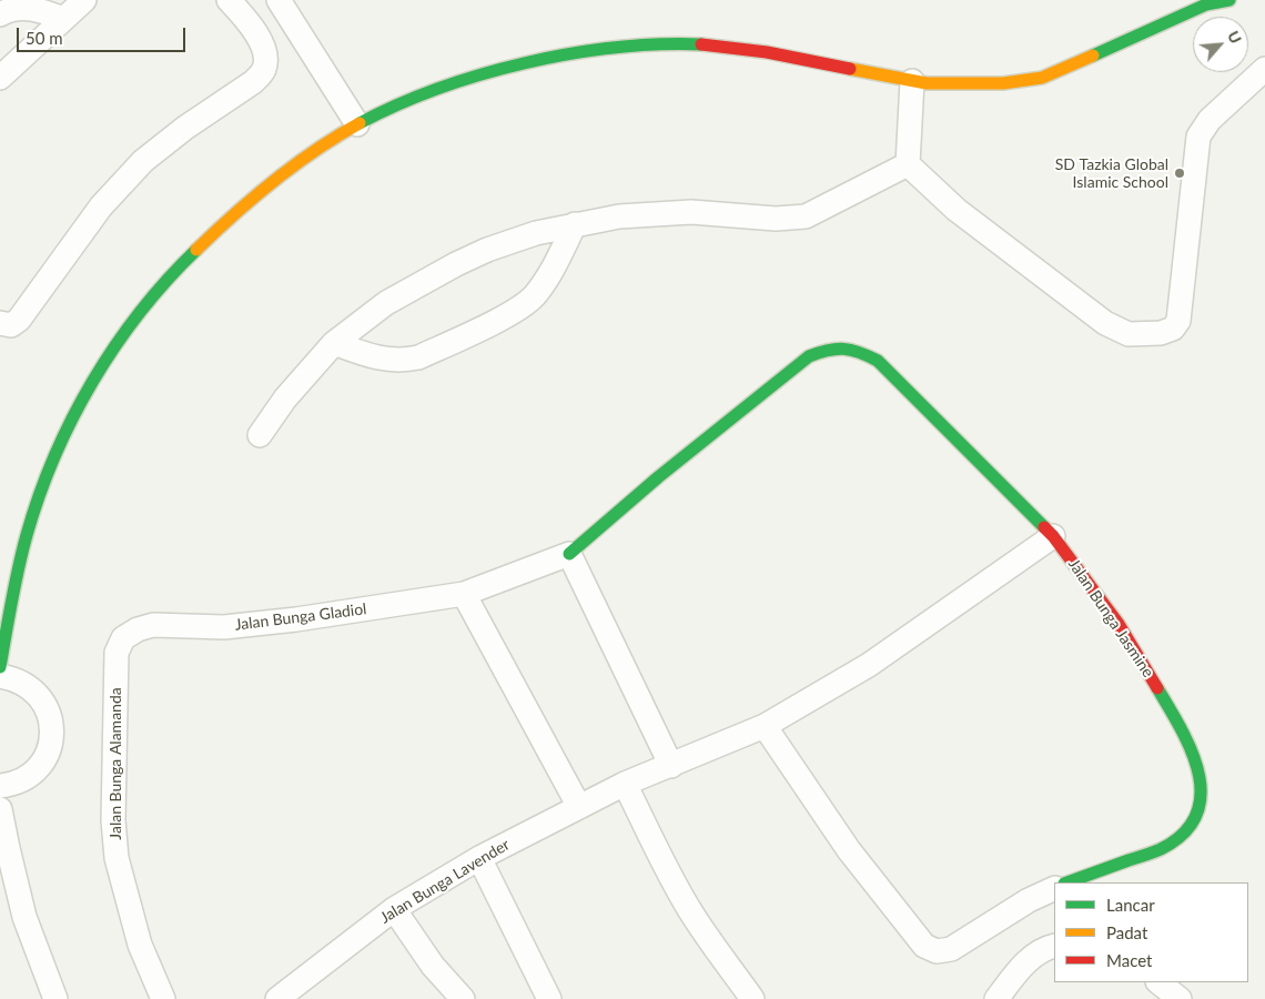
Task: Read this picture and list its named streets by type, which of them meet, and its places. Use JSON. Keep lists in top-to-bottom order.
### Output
{
  "streets": {
    "street": [
      "Jalan Bunga Gladiol",
      "Jalan Bunga Jasmine",
      "Jalan Bunga Alamanda",
      "Jalan Bunga Lavender"
    ]
  },
  "crossings": [
    ["Jalan Bunga Gladiol", "Jalan Bunga Jasmine"],
    ["Jalan Bunga Gladiol", "Jalan Bunga Alamanda"],
    ["Jalan Bunga Jasmine", "Jalan Bunga Lavender"]
  ],
  "places": ["SD Tazkia Global Islamic School"],
  "legend": ["Lancar", "Padat", "Macet"],
  "scale_bar": "50 m",
  "north": "top right"
}
